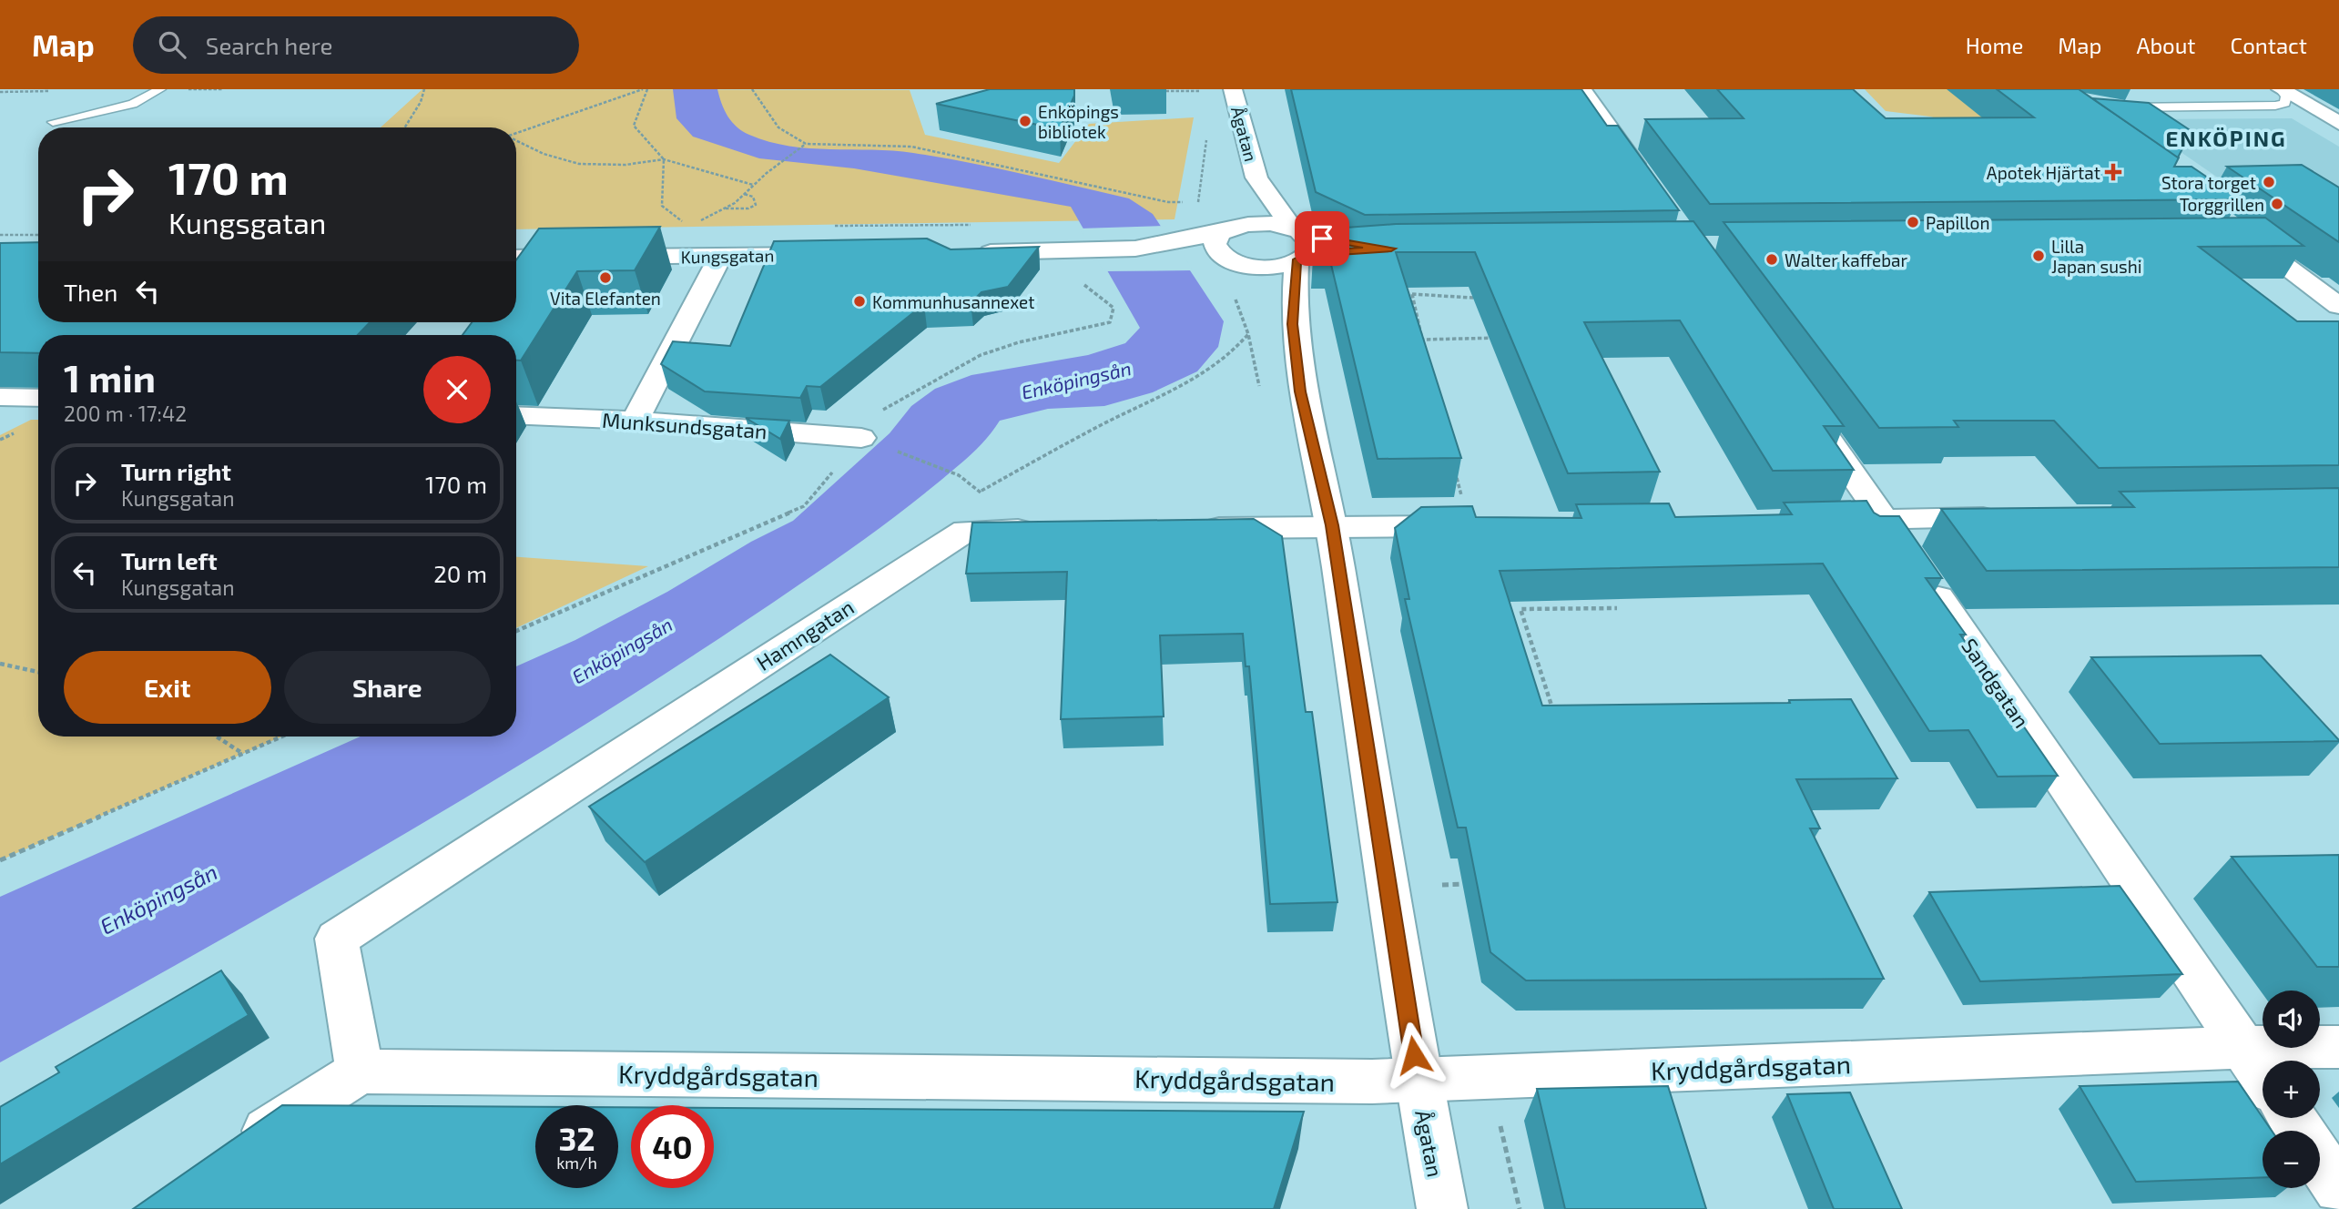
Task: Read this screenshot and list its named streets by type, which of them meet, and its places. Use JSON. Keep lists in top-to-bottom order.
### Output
{
  "streets": {
    "street": [
      "Ågatan",
      "Kungsgatan",
      "Munksundsgatan",
      "Hamngatan",
      "Sandgatan",
      "Kryddgårdsgatan"
    ]
  },
  "crossings": [
    ["Ågatan", "Kryddgårdsgatan"],
    ["Hamngatan", "Kryddgårdsgatan"],
    ["Sandgatan", "Kryddgårdsgatan"]
  ],
  "districts": ["ENKÖPING"],
  "water": ["Enköpingsån"],
  "places": {
    "other": [
      "Enköpings bibliotek",
      "Stora torget",
      "Torggrillen",
      "Papillon",
      "Lilla Japan sushi",
      "Walter kaffebar",
      "Vita Elefanten",
      "Kommunhusannexet"
    ],
    "health": ["Apotek Hjärtat"]
  },
  "page": {
    "header": "Map",
    "search": "Search here",
    "nav": [
      "Home",
      "Map",
      "About",
      "Contact"
    ],
    "turn": ["170 m", "Kungsgatan"],
    "then": "Then",
    "heading": ["1 min", "200 m · 17:42"],
    "list": [
      {
        "name": "Turn right",
        "note": "Kungsgatan",
        "value": "170 m"
      },
      {
        "name": "Turn left",
        "note": "Kungsgatan",
        "value": "20 m"
      }
    ],
    "buttons": ["Exit", "Share"],
    "map_buttons": ["+", "−"],
    "speed": "32 km/h",
    "limit": "40"
  }
}
